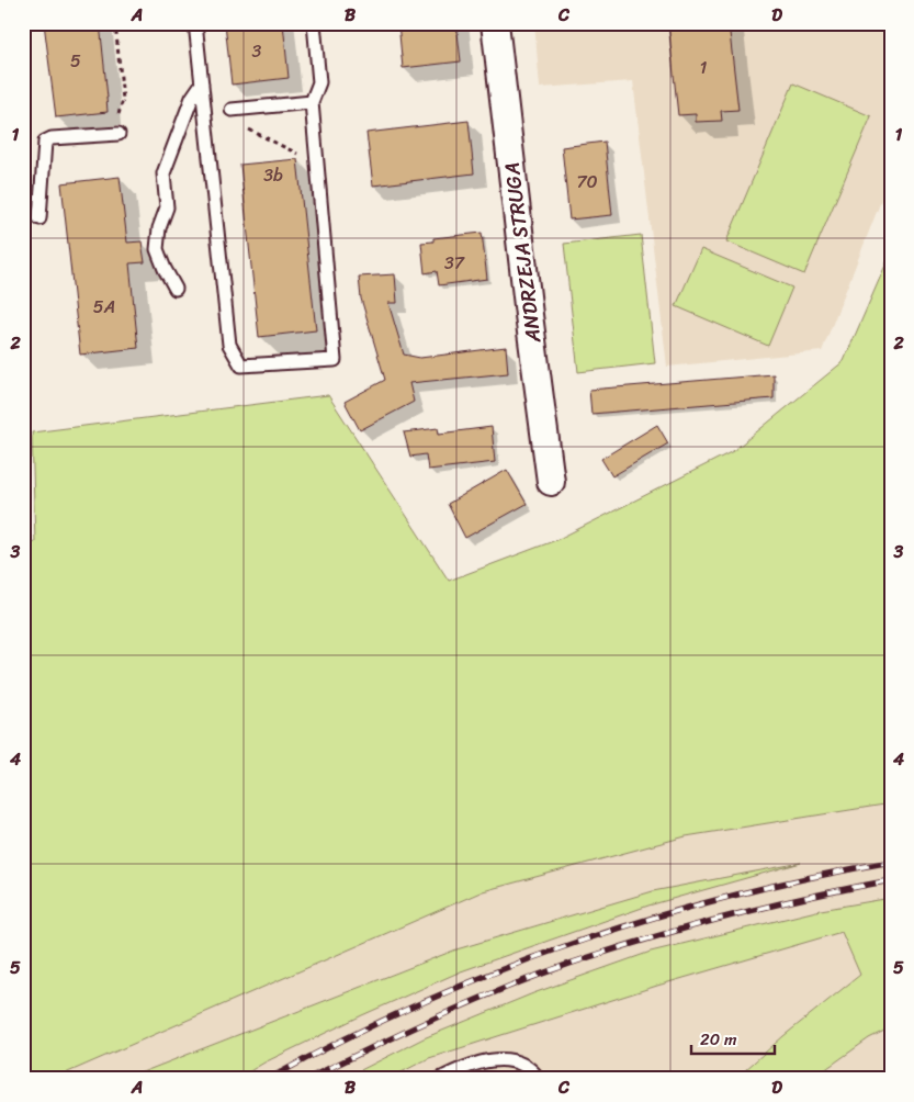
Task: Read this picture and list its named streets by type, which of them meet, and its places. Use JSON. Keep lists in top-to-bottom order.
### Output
{
  "streets": {
    "street": ["ANDRZEJA STRUGA"]
  },
  "house_numbers": [
    "3",
    "5",
    "1",
    "3b",
    "70",
    "37",
    "5A"
  ],
  "scale_bar": "20 m",
  "grid": {
    "columns": [
      "A",
      "B",
      "C",
      "D"
    ],
    "rows": [
      "1",
      "2",
      "3",
      "4",
      "5"
    ]
  }
}
